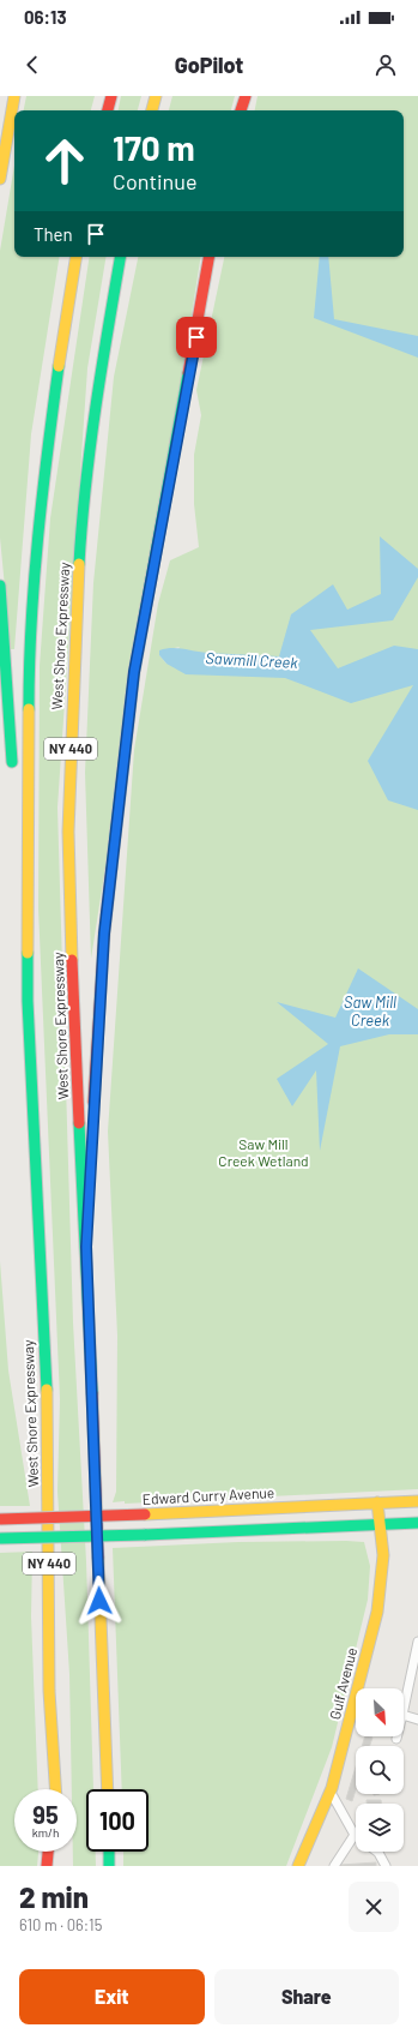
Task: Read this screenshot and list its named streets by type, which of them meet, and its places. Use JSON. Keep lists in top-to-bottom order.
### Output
{
  "streets": {
    "main road": [
      "West Shore Expressway",
      "NY 440",
      "Edward Curry Avenue",
      "Gulf Avenue"
    ]
  },
  "crossings": [
    ["Edward Curry Avenue", "Gulf Avenue"]
  ],
  "water": ["Sawmill Creek", "Saw Mill Creek"],
  "parks": ["Saw Mill Creek Wetland"],
  "north": "bottom right",
  "page": {
    "status": "06:13",
    "header": "GoPilot",
    "turn": ["170 m", "Continue"],
    "then": "Then",
    "speed": "95 km/h",
    "limit": "100",
    "heading": ["2 min", "610 m · 06:15"],
    "buttons": ["Exit", "Share"]
  }
}
